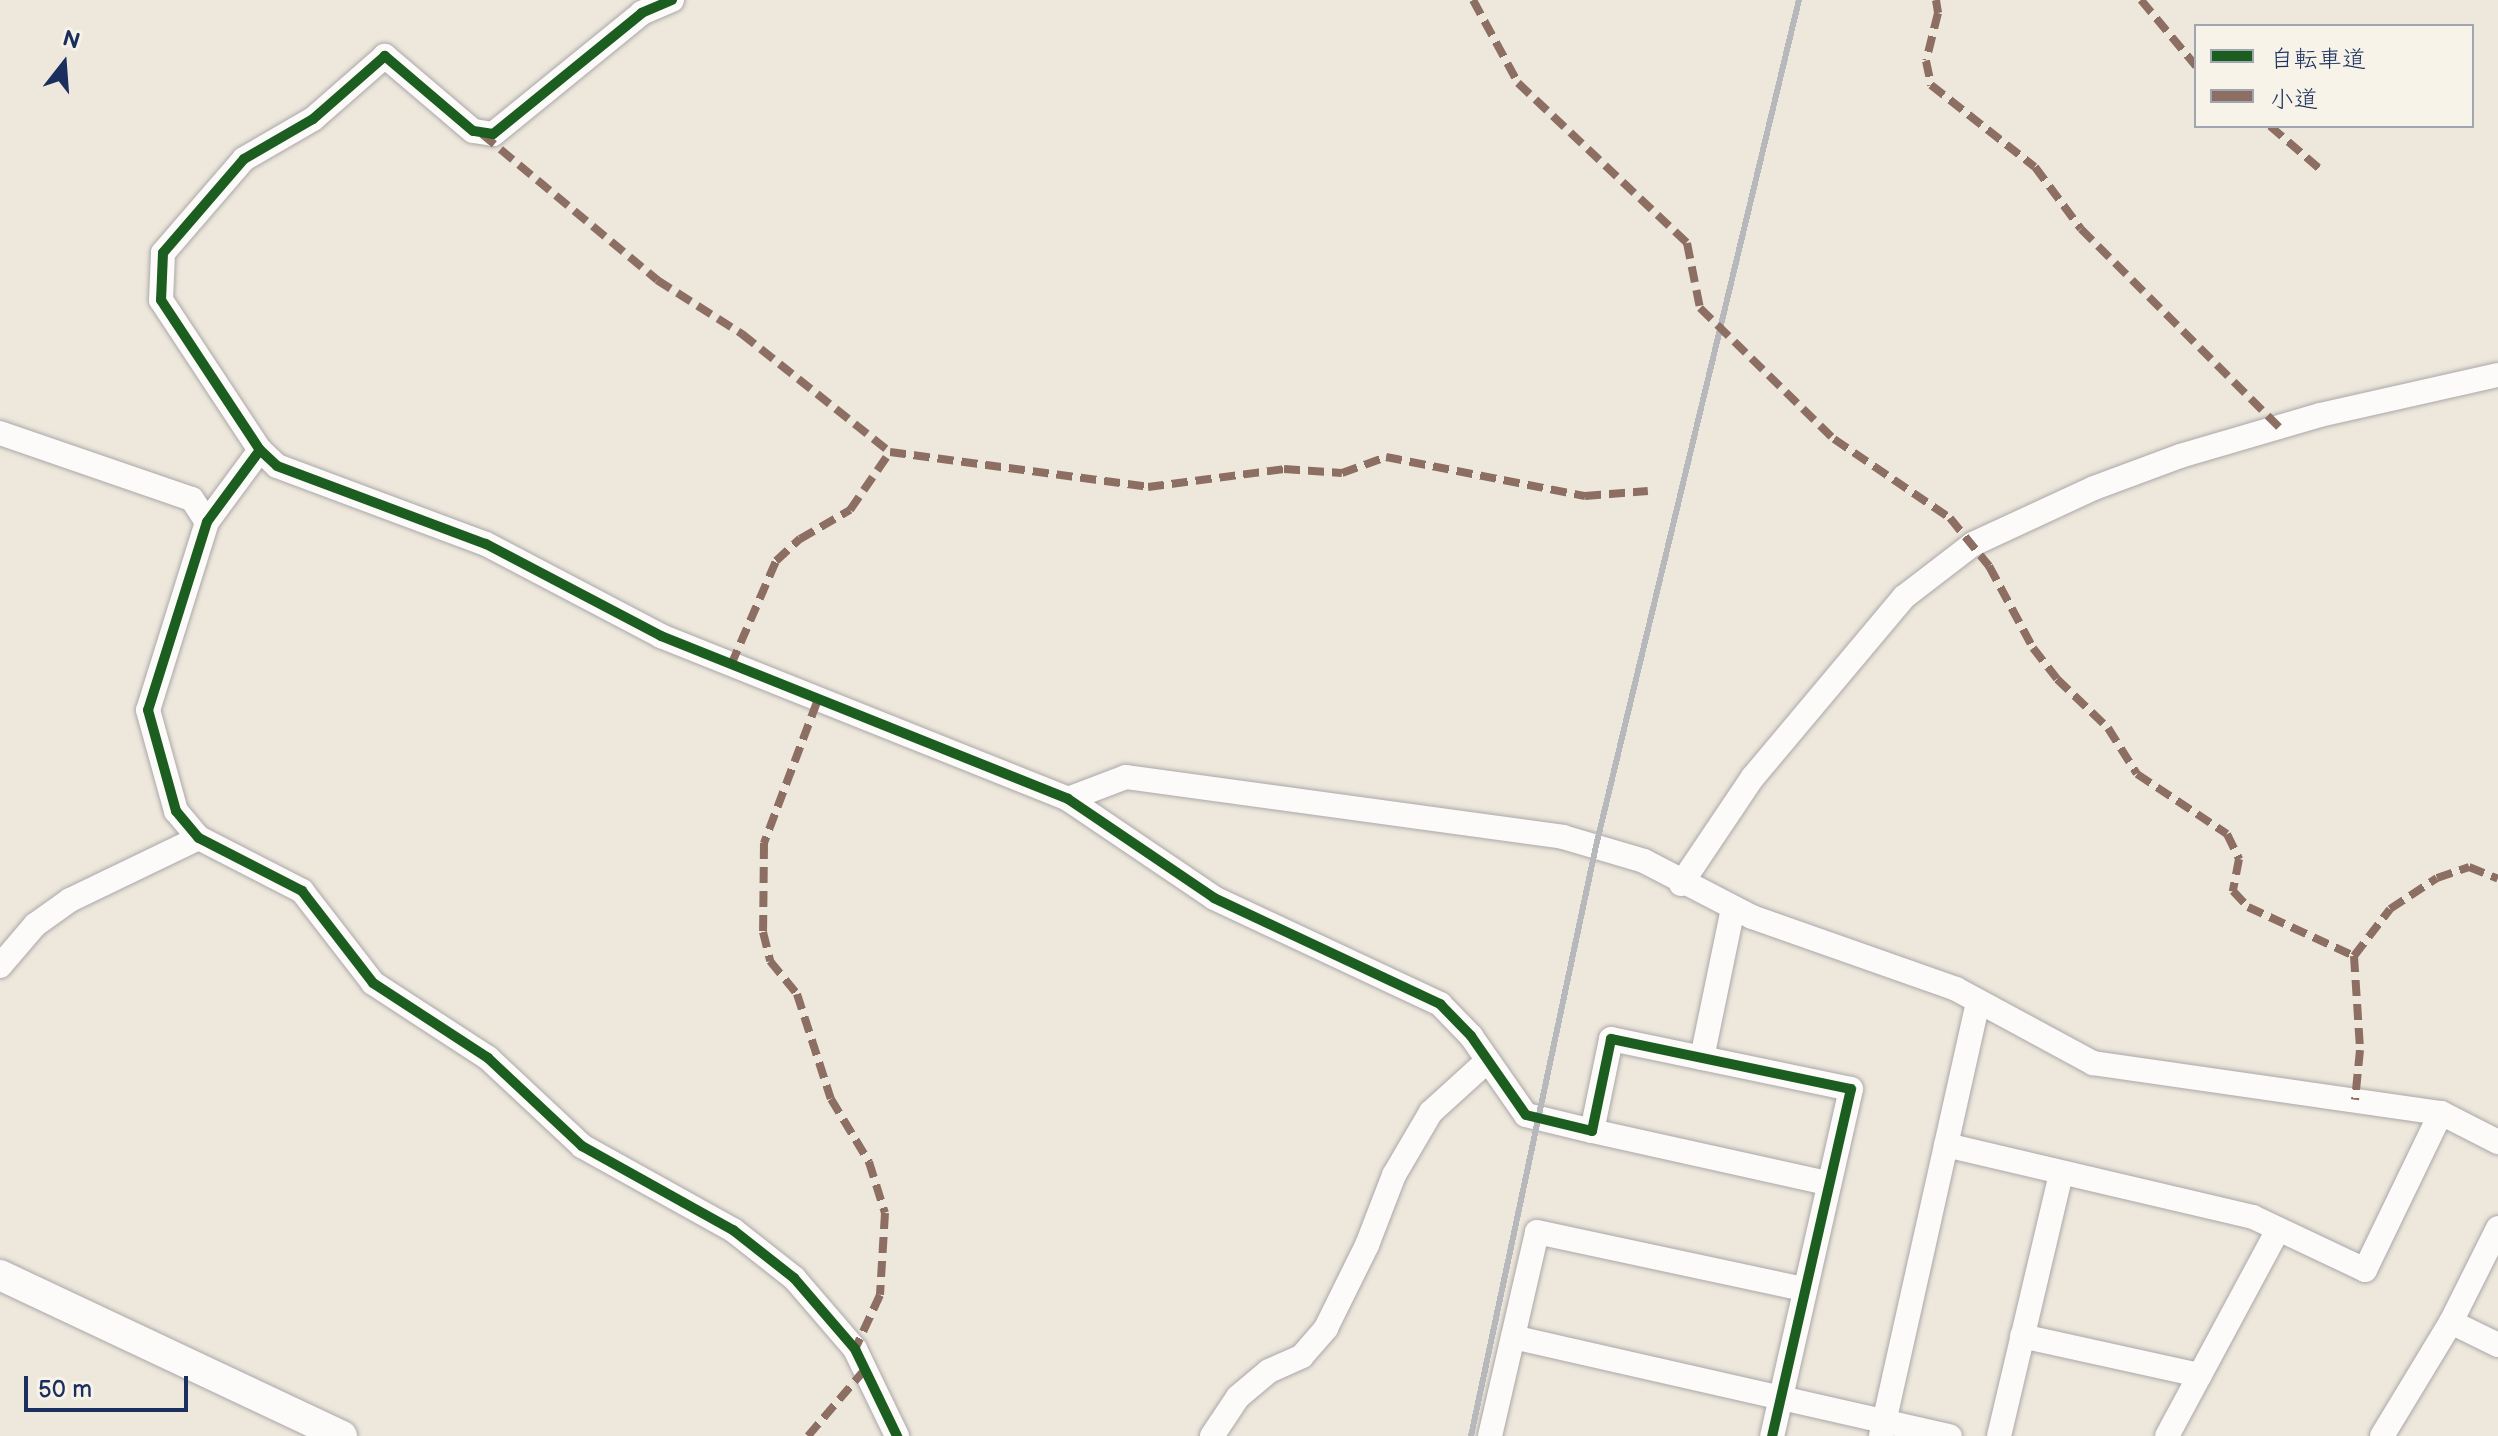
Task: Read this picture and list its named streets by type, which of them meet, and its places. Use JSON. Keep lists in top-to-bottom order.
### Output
{
  "legend": ["自転車道", "小道"],
  "scale_bar": "50 m",
  "north": "top"
}
